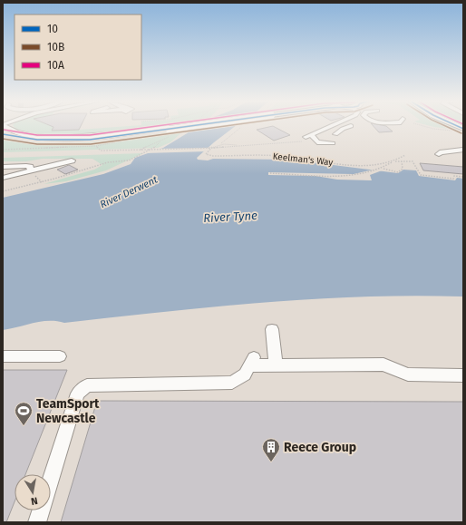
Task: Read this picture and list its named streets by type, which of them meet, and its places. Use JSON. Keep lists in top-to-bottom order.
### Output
{
  "streets": {
    "path": ["Keelman's Way"]
  },
  "water": ["River Derwent", "River Tyne"],
  "places": {
    "sports": ["TeamSport Newcastle"],
    "building": ["Reece Group"]
  },
  "lines": ["transit line 10", "transit line 10B", "transit line 10A"],
  "legend": ["10", "10B", "10A"],
  "north": "bottom"
}
